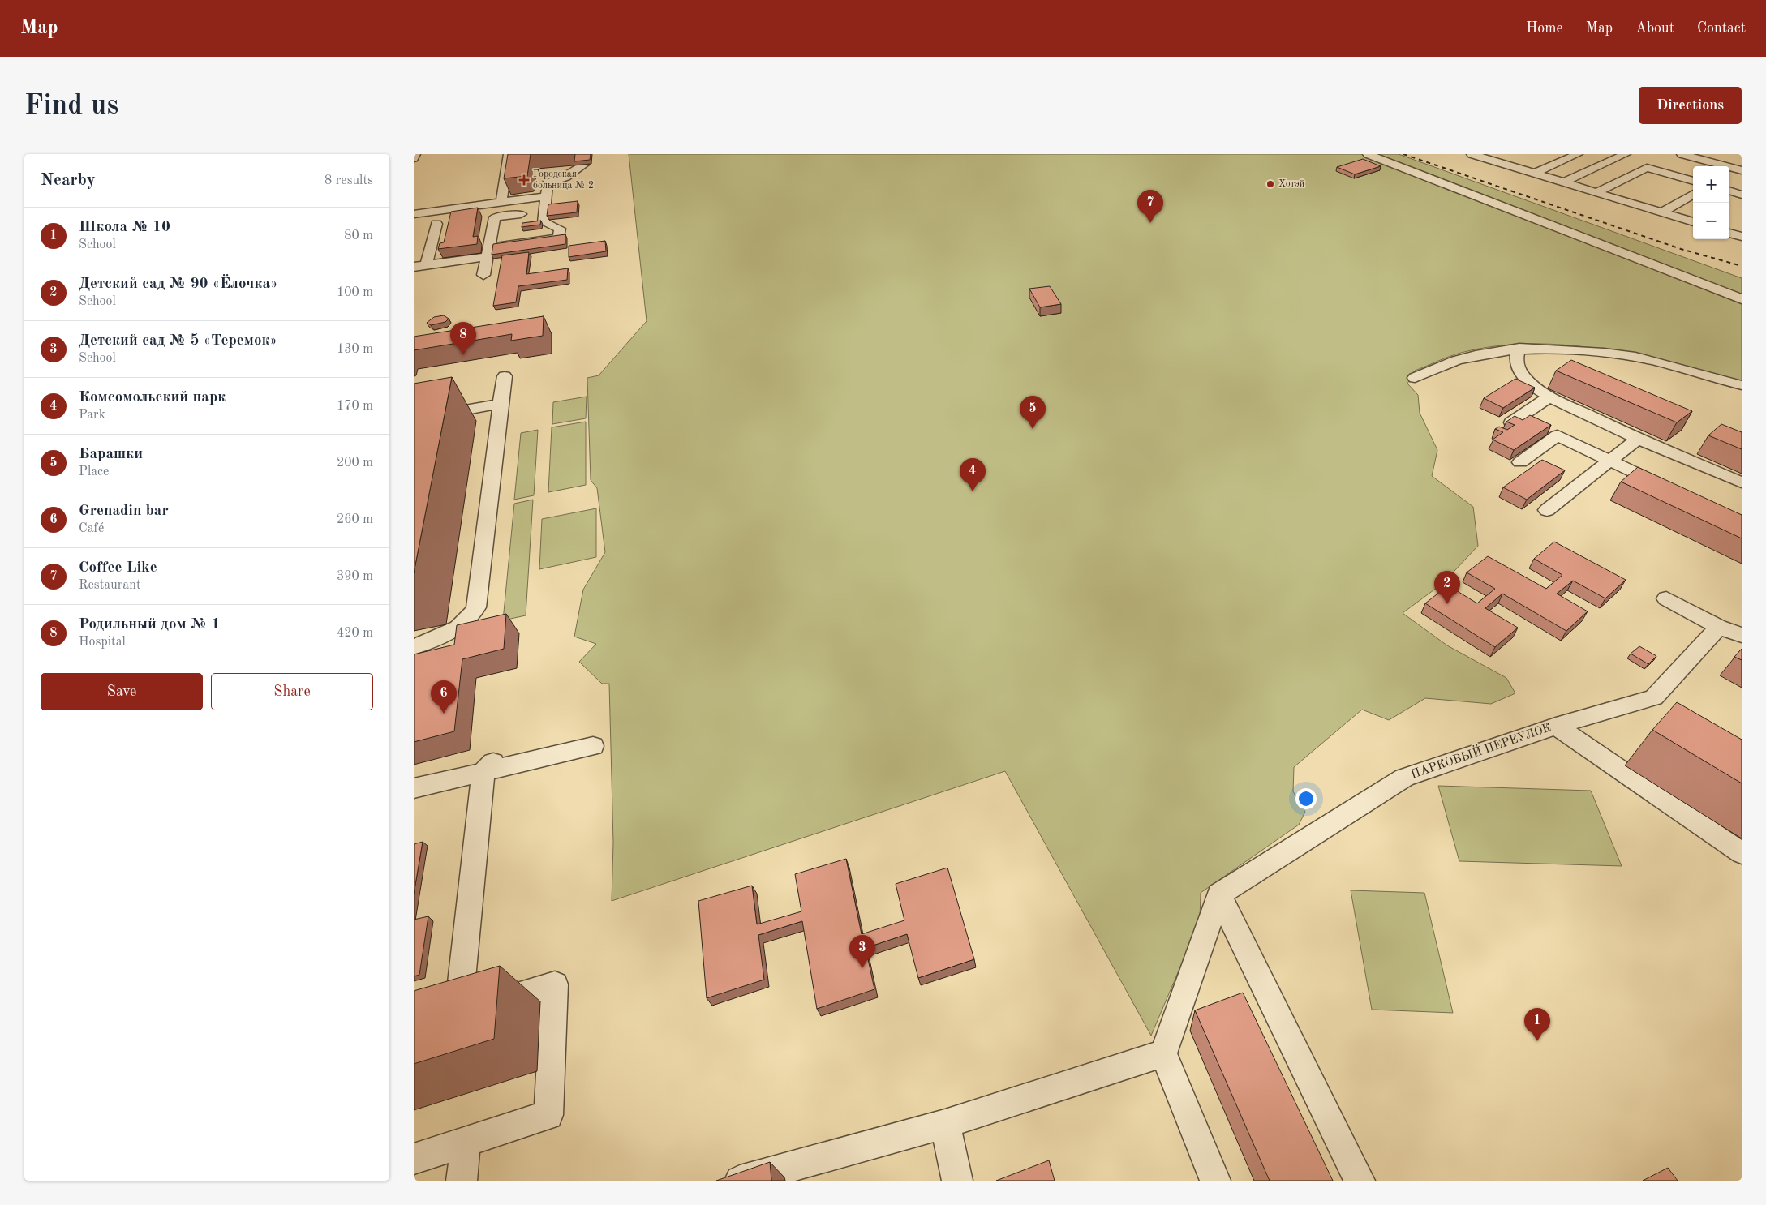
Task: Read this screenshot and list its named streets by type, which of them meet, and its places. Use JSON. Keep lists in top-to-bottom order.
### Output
{
  "streets": {
    "street": ["ПАРКОВЫЙ ПЕРЕУЛОК"]
  },
  "places": {
    "health": ["Городская больница № 2"],
    "other": ["Хотэй"]
  },
  "page": {
    "header": "Map",
    "nav": [
      "Home",
      "Map",
      "About",
      "Contact"
    ],
    "buttons": [
      "Directions",
      ["Save", "Share"]
    ],
    "title": "Find us",
    "heading": ["Nearby", "8 results"],
    "map_buttons": ["+", "−"],
    "pins": [
      "7",
      "8",
      "5",
      "4",
      "2",
      "6",
      "3",
      "1"
    ],
    "list": [
      {
        "mark": "1",
        "name": "Школа № 10",
        "note": "School",
        "value": "80 m"
      },
      {
        "mark": "2",
        "name": "Детский сад № 90 «Ёлочка»",
        "note": "School",
        "value": "100 m"
      },
      {
        "mark": "3",
        "name": "Детский сад № 5 «Теремок»",
        "note": "School",
        "value": "130 m"
      },
      {
        "mark": "4",
        "name": "Комсомольский парк",
        "note": "Park",
        "value": "170 m"
      },
      {
        "mark": "5",
        "name": "Барашки",
        "note": "Place",
        "value": "200 m"
      },
      {
        "mark": "6",
        "name": "Grenadin bar",
        "note": "Café",
        "value": "260 m"
      },
      {
        "mark": "7",
        "name": "Coffee Like",
        "note": "Restaurant",
        "value": "390 m"
      },
      {
        "mark": "8",
        "name": "Родильный дом № 1",
        "note": "Hospital",
        "value": "420 m"
      }
    ]
  }
}
